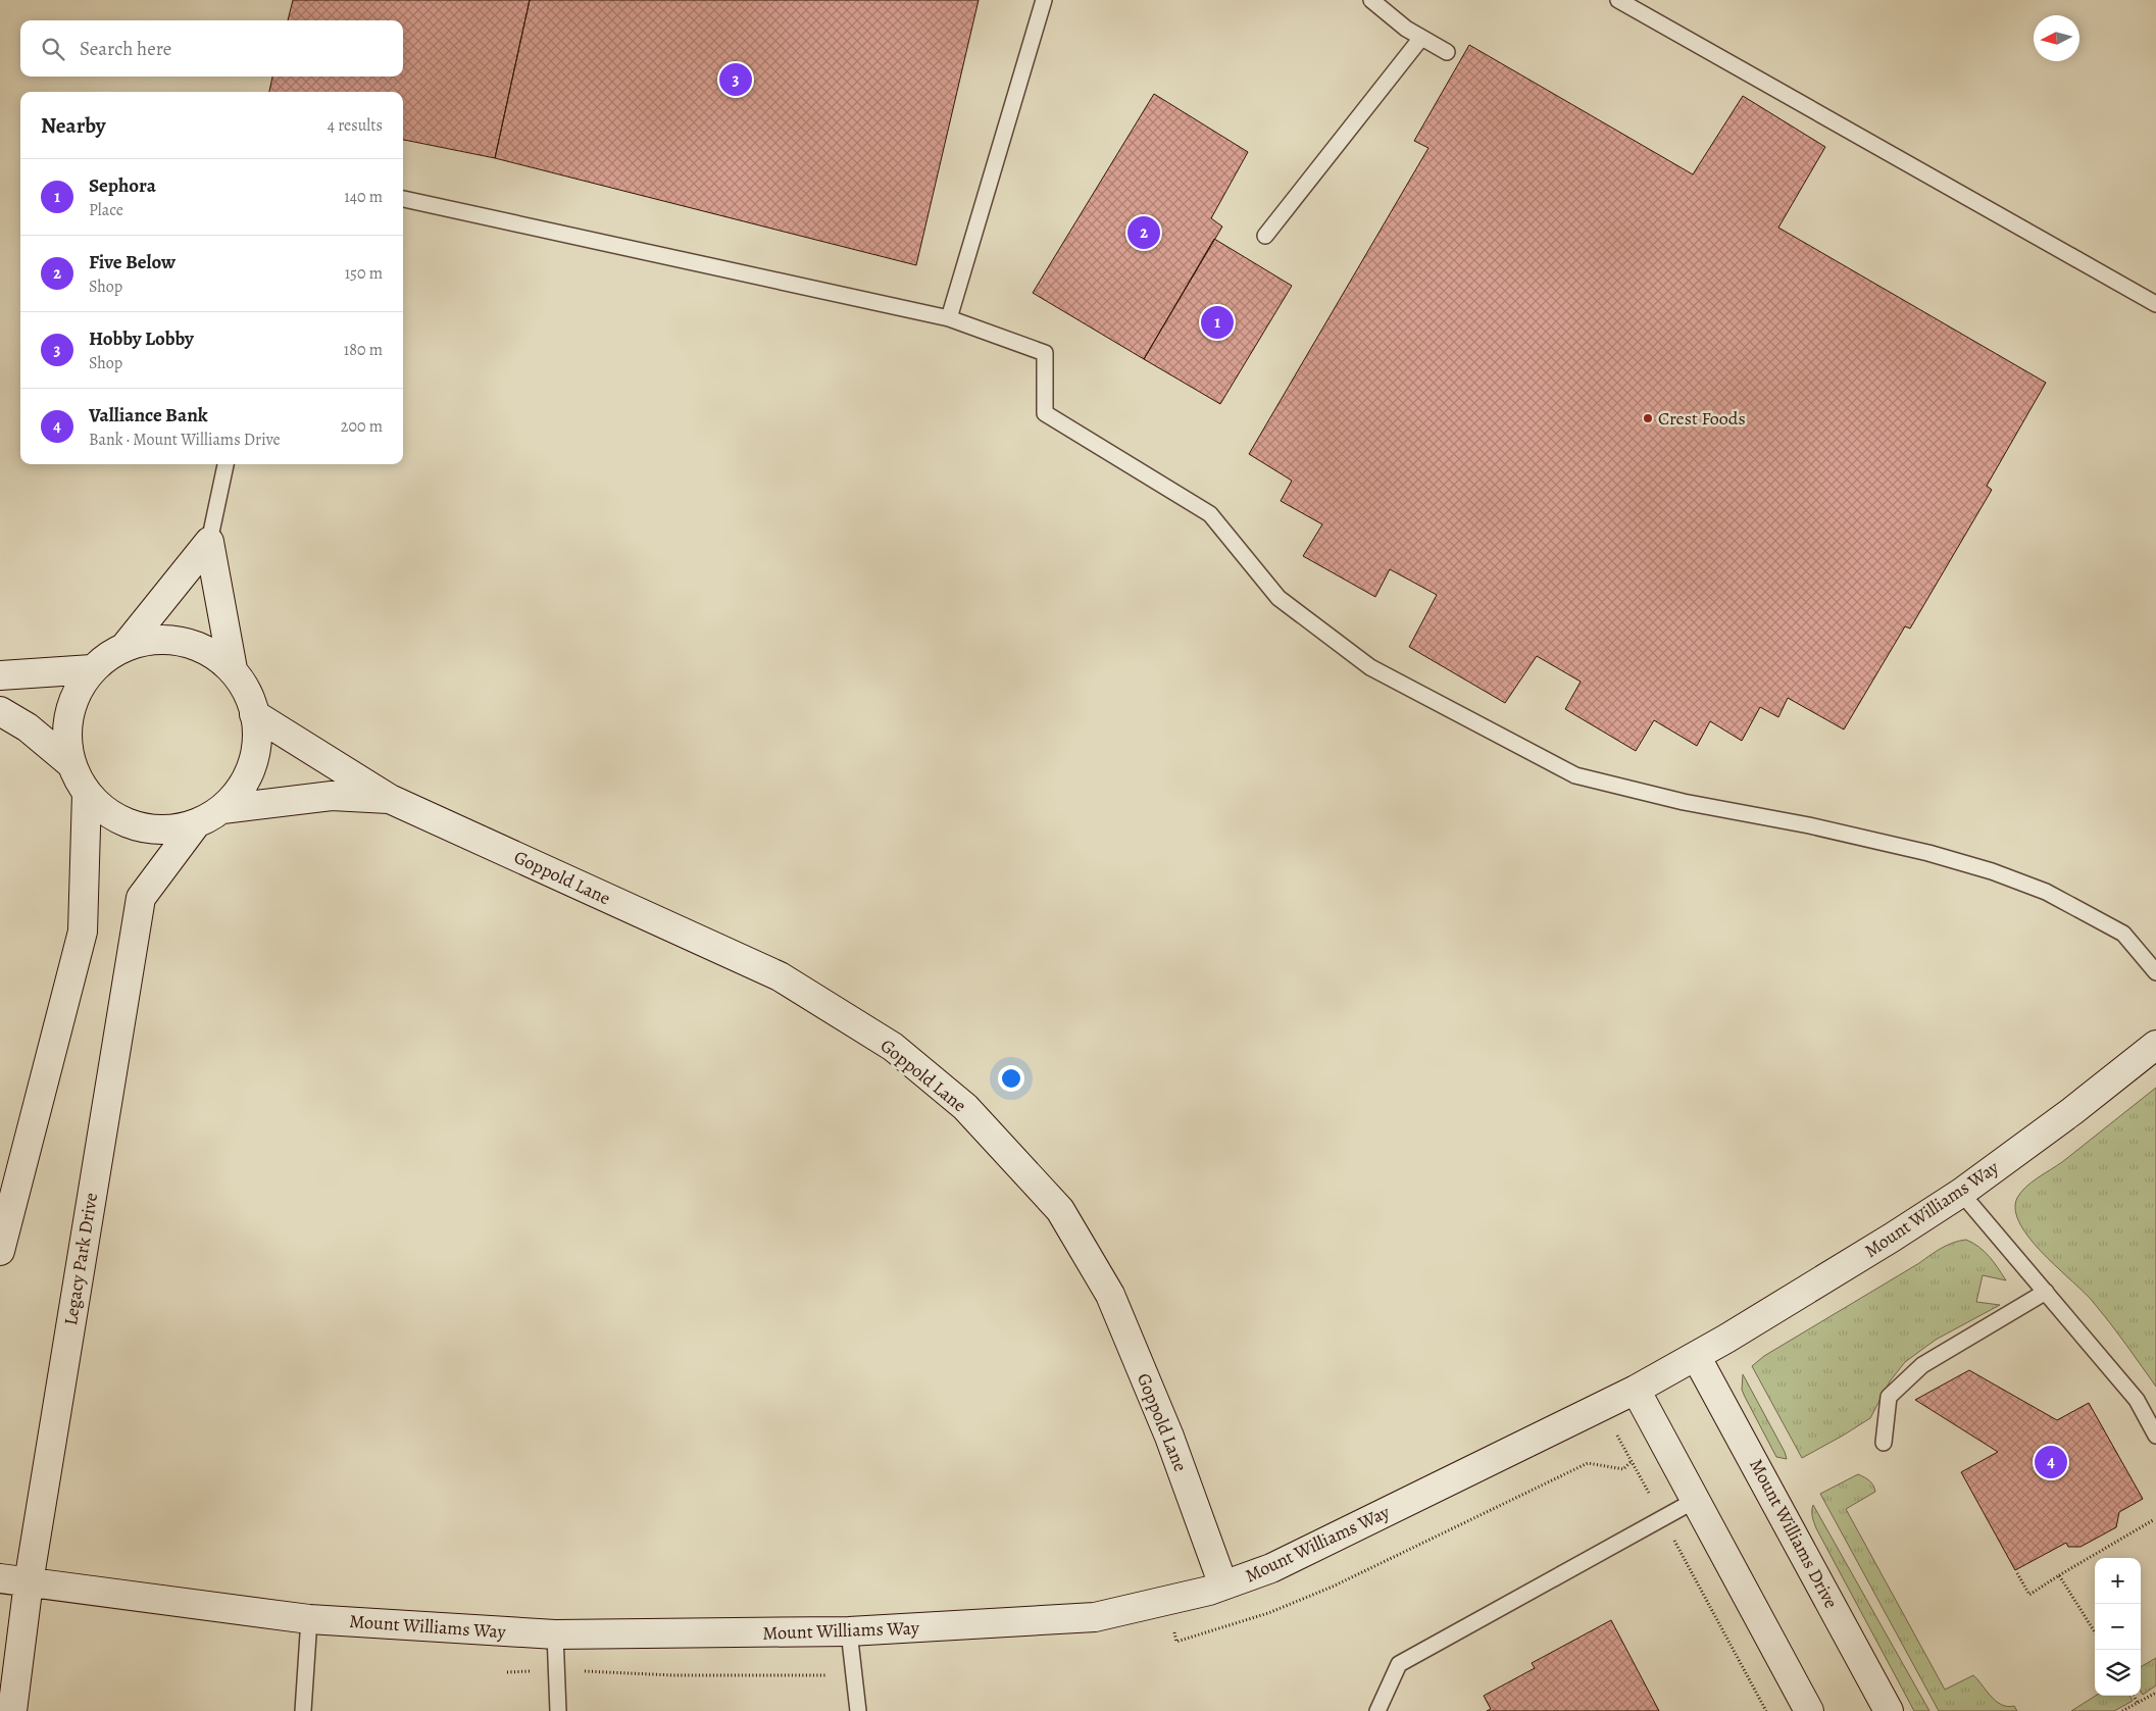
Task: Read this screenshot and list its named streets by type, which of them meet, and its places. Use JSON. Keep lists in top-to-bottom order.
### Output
{
  "streets": {
    "street": [
      "Goppold Lane",
      "Mount Williams Way",
      "Legacy Park Drive",
      "Mount Williams Drive"
    ]
  },
  "crossings": [
    ["Goppold Lane", "Mount Williams Way"],
    ["Mount Williams Way", "Legacy Park Drive"],
    ["Mount Williams Way", "Mount Williams Drive"]
  ],
  "places": ["Crest Foods"],
  "north": "left",
  "page": {
    "search": "Search here",
    "pins": [
      "3",
      "2",
      "1",
      "4"
    ],
    "heading": ["Nearby", "4 results"],
    "list": [
      {
        "mark": "1",
        "name": "Sephora",
        "note": "Place",
        "value": "140 m"
      },
      {
        "mark": "2",
        "name": "Five Below",
        "note": "Shop",
        "value": "150 m"
      },
      {
        "mark": "3",
        "name": "Hobby Lobby",
        "note": "Shop",
        "value": "180 m"
      },
      {
        "mark": "4",
        "name": "Valliance Bank",
        "note": "Bank · Mount Williams Drive",
        "value": "200 m"
      }
    ],
    "map_buttons": ["+", "−"]
  }
}
